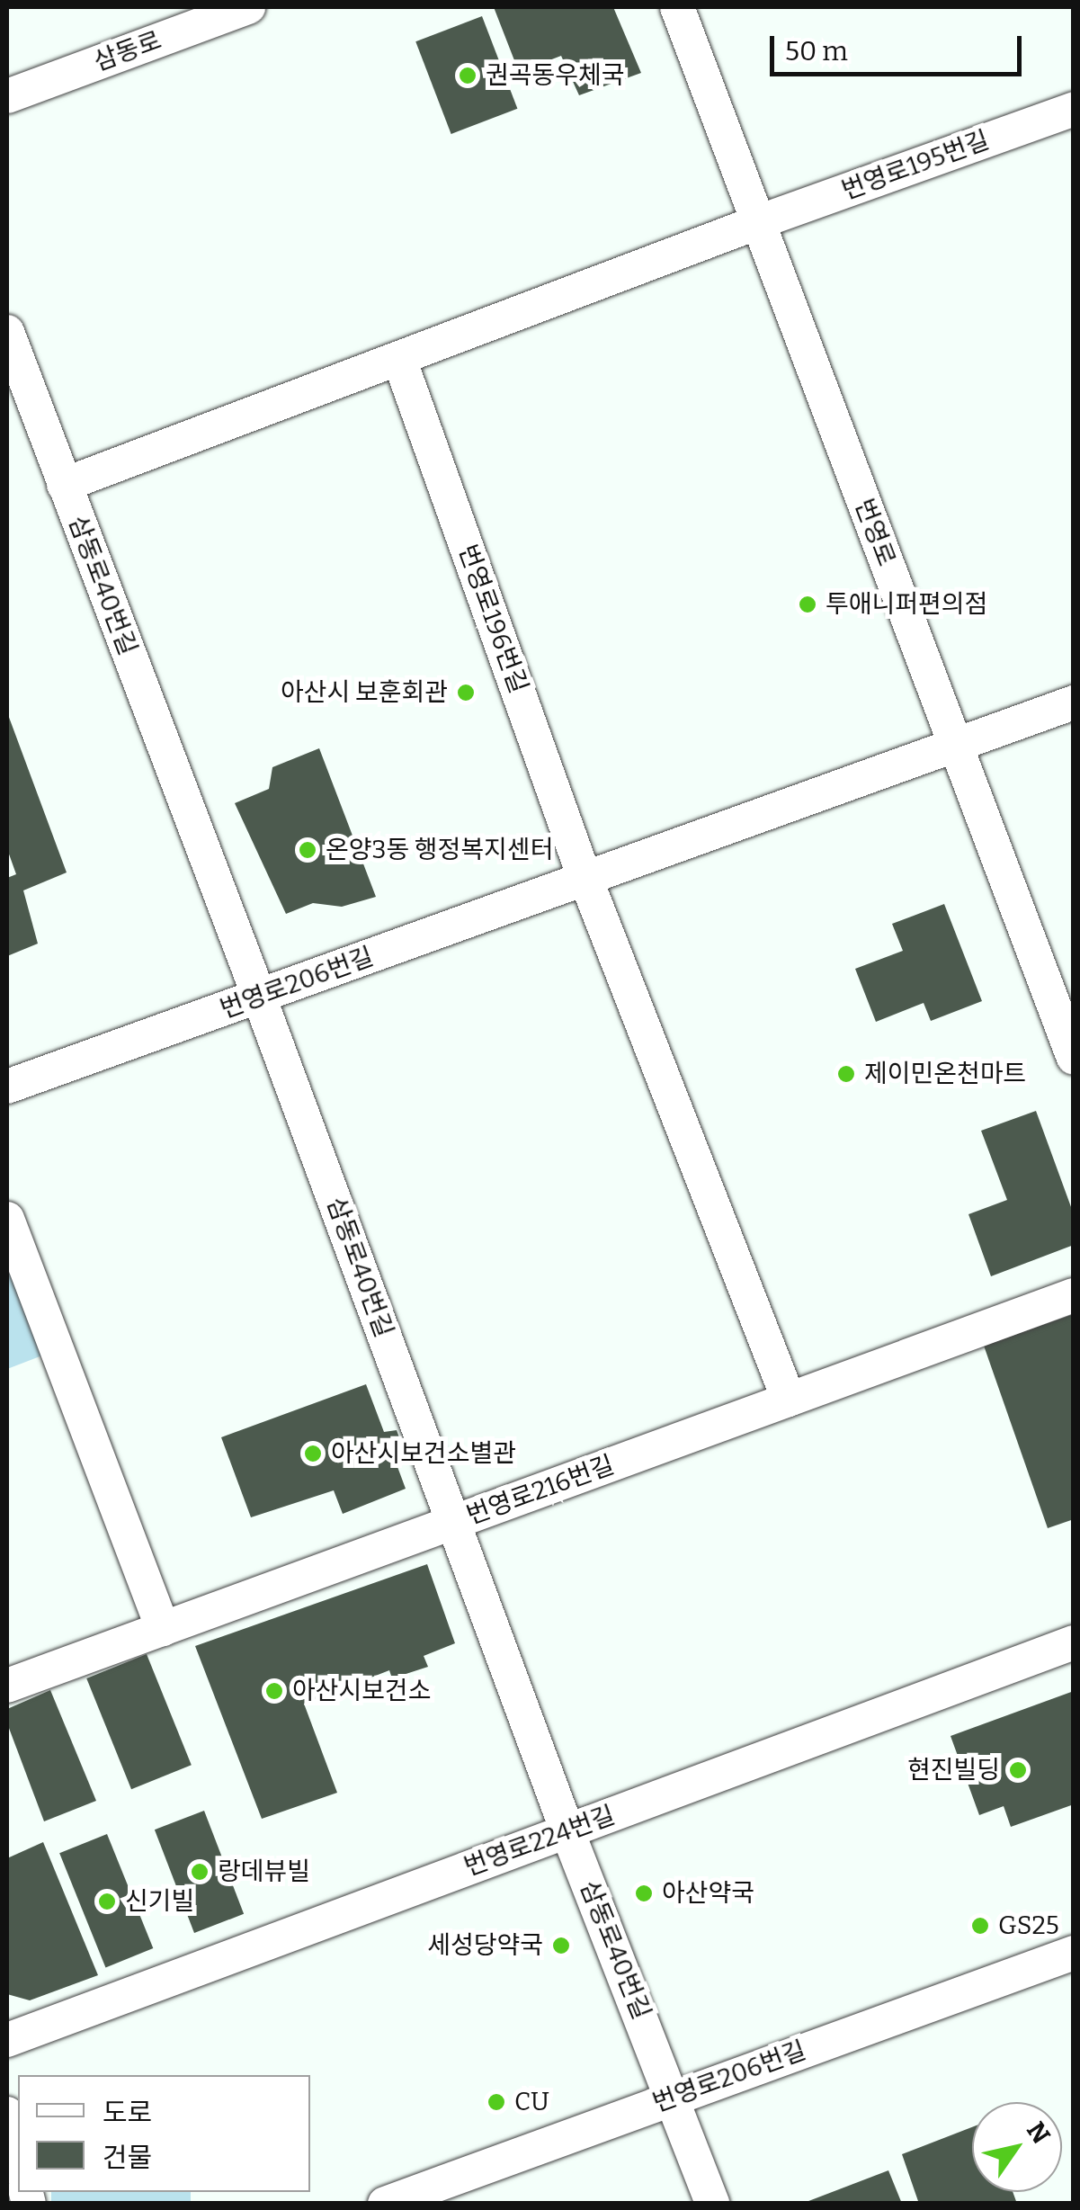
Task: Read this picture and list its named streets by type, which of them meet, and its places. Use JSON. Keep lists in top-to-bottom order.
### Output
{
  "streets": {
    "street": [
      "삼동로",
      "번영로195번길",
      "번영로",
      "삼동로40번길",
      "번영로196번길",
      "번영로206번길",
      "번영로216번길",
      "번영로224번길"
    ]
  },
  "crossings": [
    ["번영로195번길", "번영로"],
    ["번영로", "번영로206번길"],
    ["삼동로40번길", "번영로206번길"],
    ["삼동로40번길", "번영로216번길"],
    ["삼동로40번길", "번영로224번길"],
    ["번영로196번길", "번영로206번길"]
  ],
  "places": [
    "권곡동우체국",
    "투애니퍼편의점",
    "아산시 보훈회관",
    "온양3동 행정복지센터",
    "제이민온천마트",
    "아산시보건소별관",
    "아산시보건소",
    "현진빌딩",
    "랑데뷰빌",
    "아산약국",
    "신기빌",
    "GS25",
    "세성당약국",
    "CU"
  ],
  "legend": ["도로", "건물"],
  "scale_bar": "50 m",
  "north": "top right"
}
